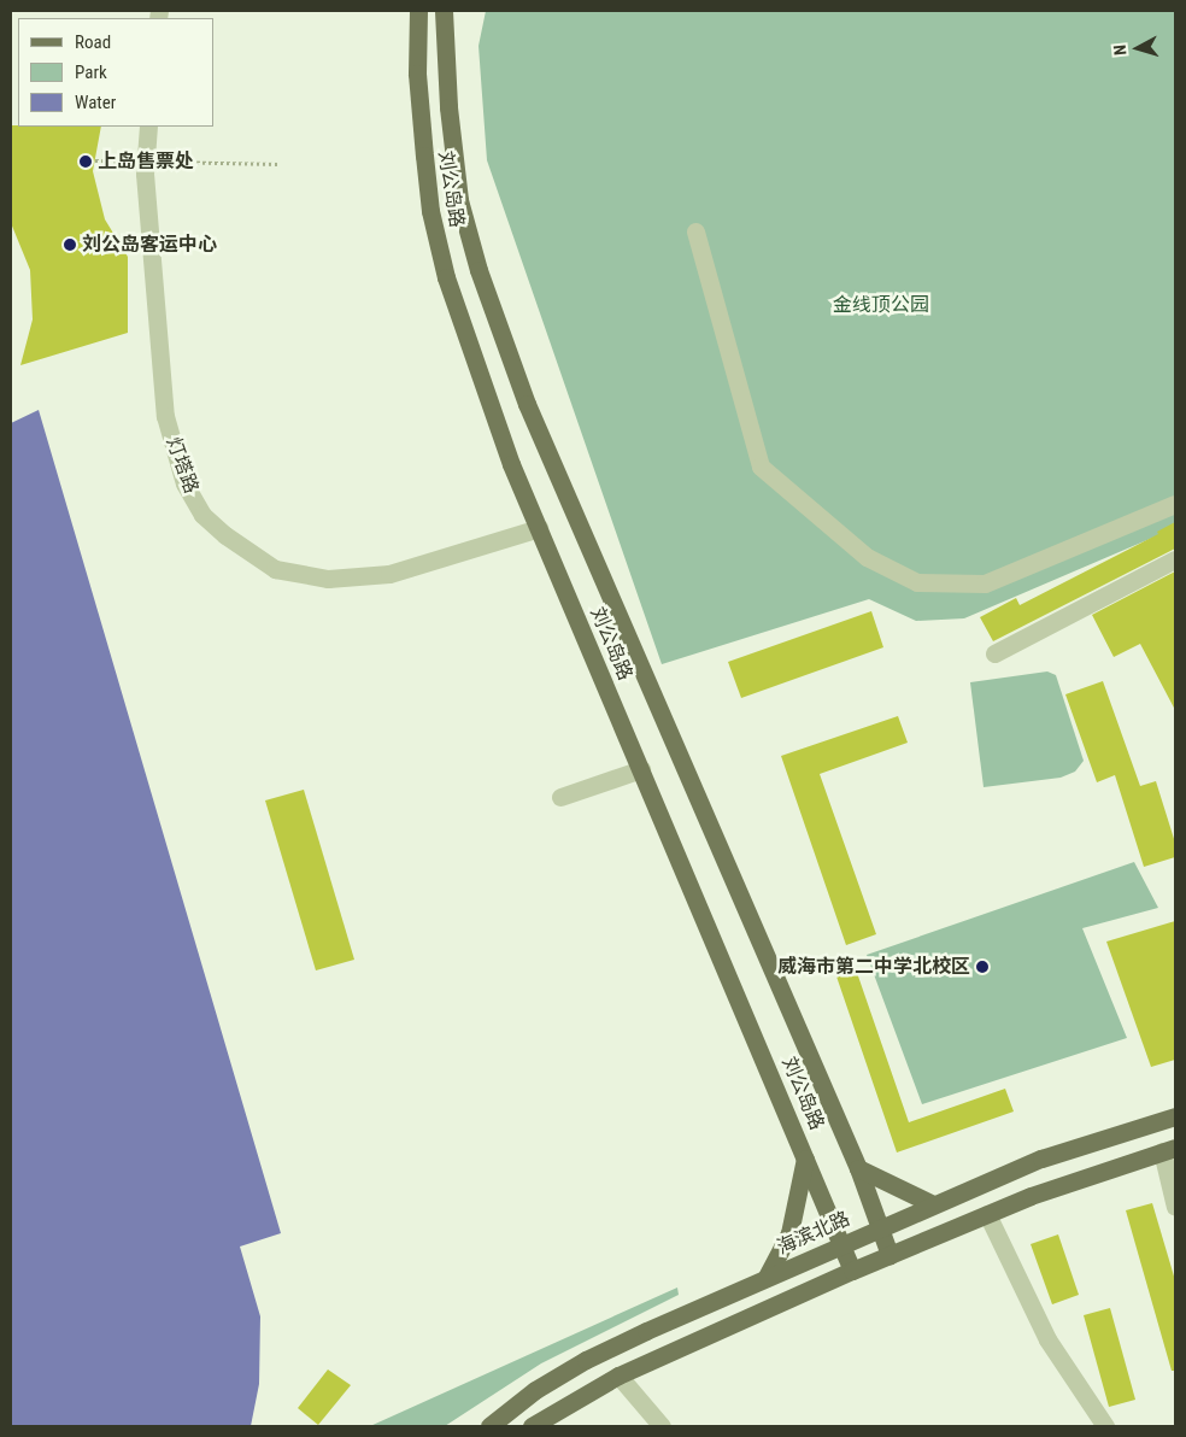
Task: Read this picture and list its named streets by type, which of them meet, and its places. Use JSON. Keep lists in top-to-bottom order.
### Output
{
  "streets": {
    "main road": ["刘公岛路", "海滨北路"],
    "street": ["灯塔路"]
  },
  "crossings": [
    ["刘公岛路", "灯塔路"],
    ["刘公岛路", "海滨北路"]
  ],
  "parks": ["金线顶公园"],
  "places": ["上岛售票处", "刘公岛客运中心", "威海市第二中学北校区"],
  "legend": ["Road", "Park", "Water"],
  "north": "left"
}
